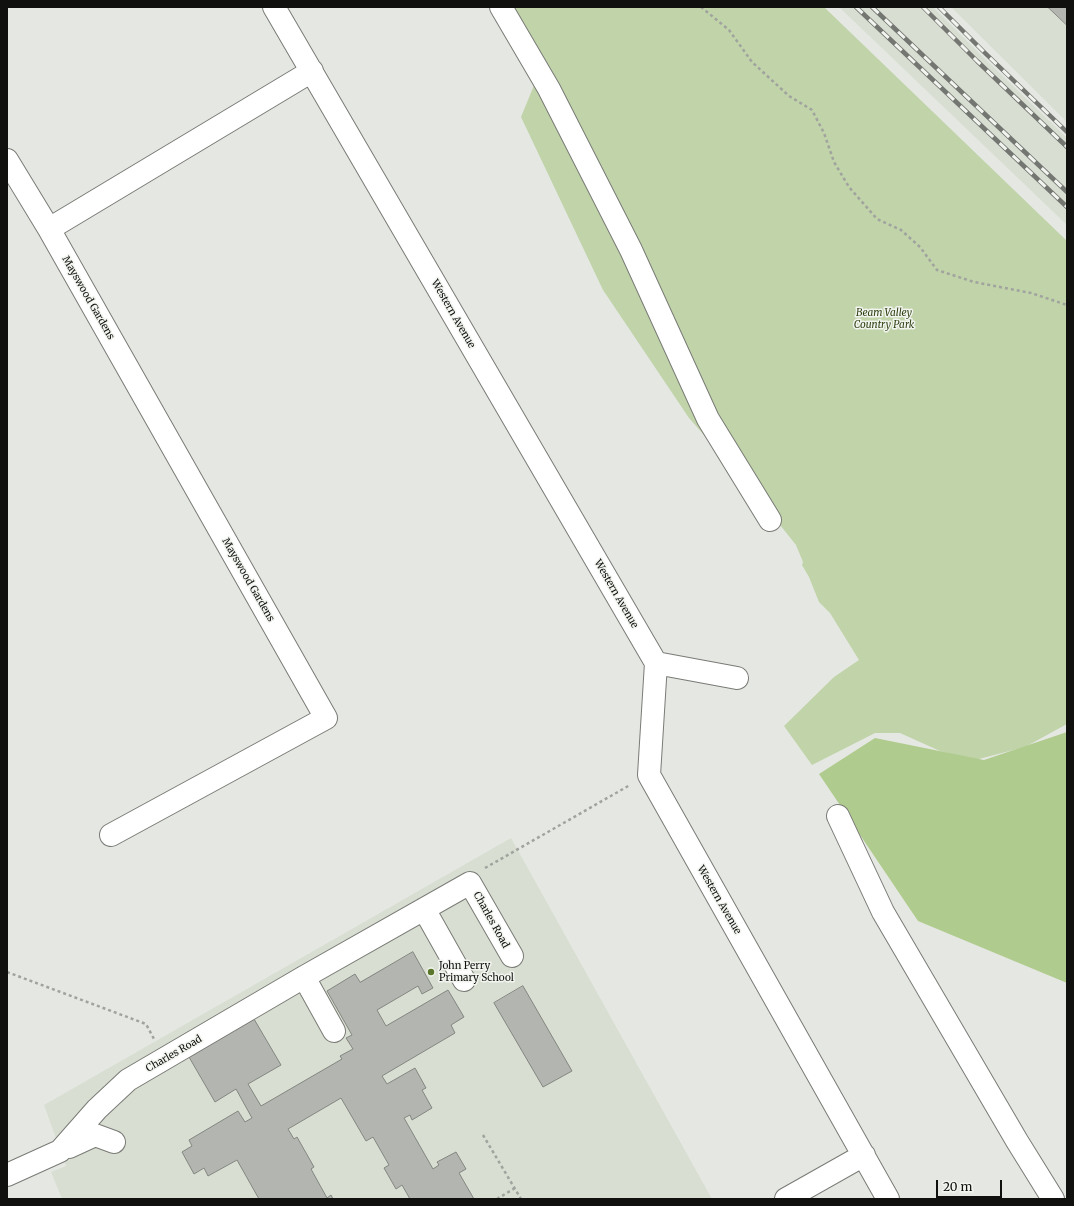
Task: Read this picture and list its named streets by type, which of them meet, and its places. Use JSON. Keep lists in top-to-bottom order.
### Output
{
  "streets": {
    "street": ["Mayswood Gardens", "Western Avenue", "Charles Road"]
  },
  "parks": ["Beam Valley Country Park"],
  "places": ["John Perry Primary School"],
  "scale_bar": "20 m"
}
